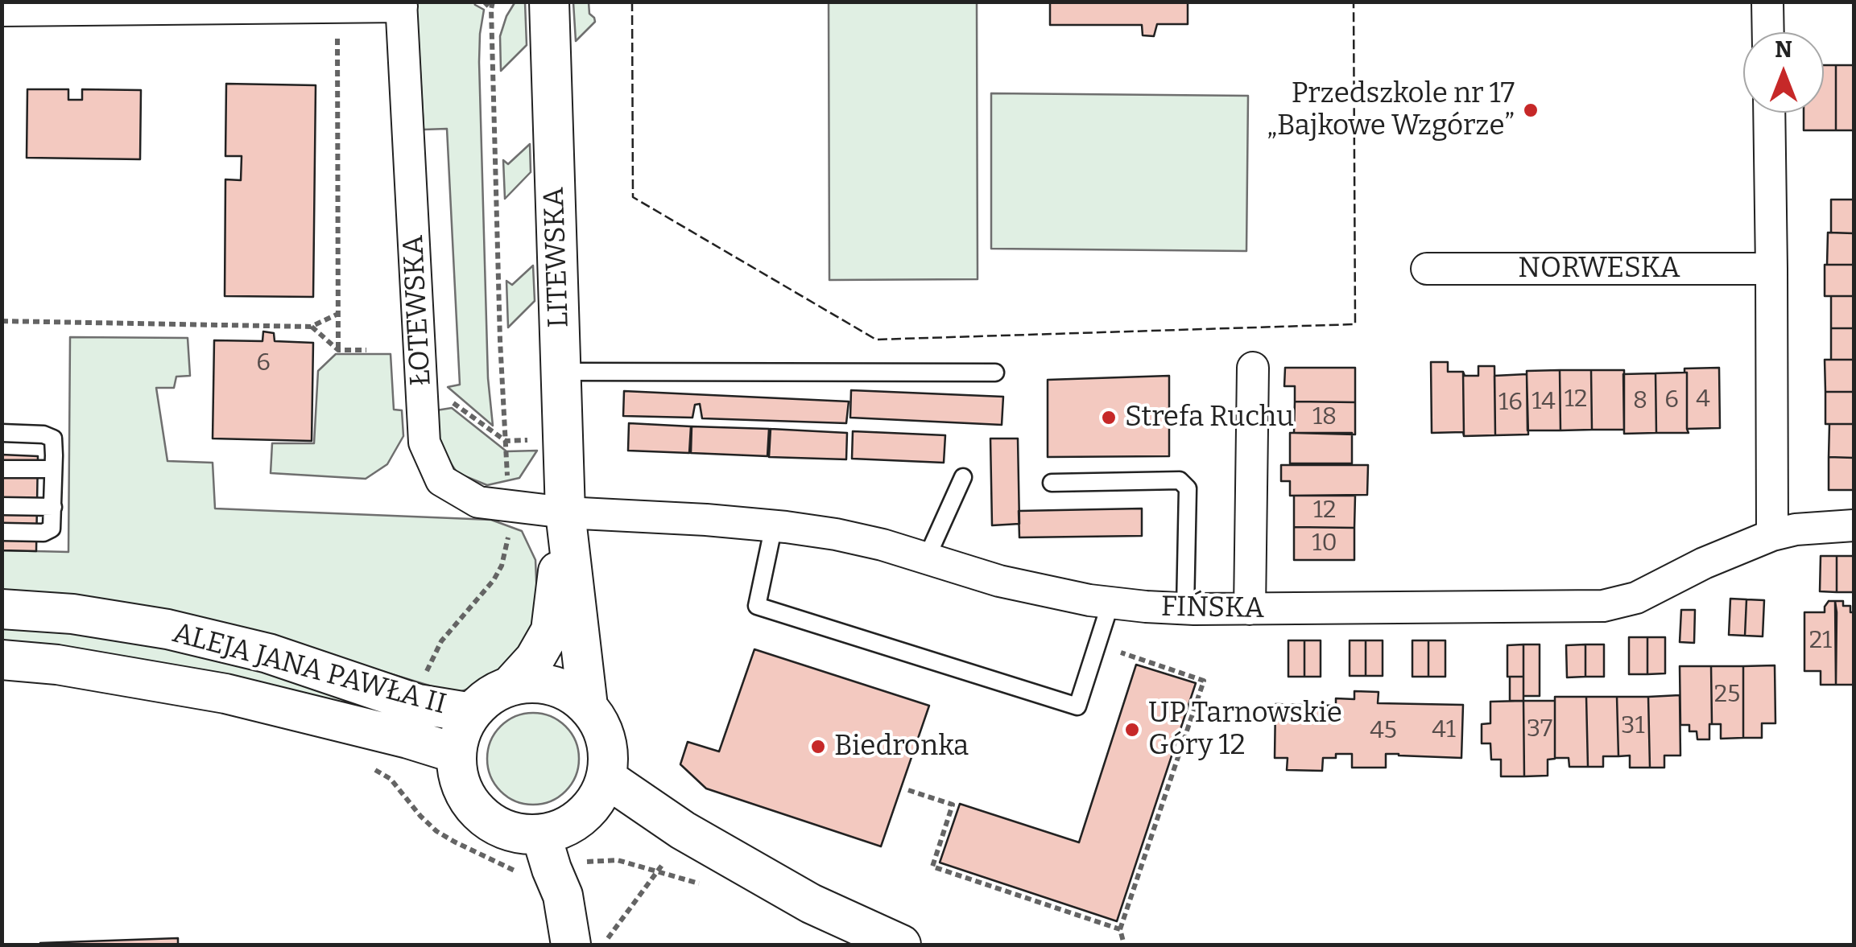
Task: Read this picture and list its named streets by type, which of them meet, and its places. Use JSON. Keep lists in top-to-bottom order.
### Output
{
  "streets": {
    "street": [
      "LITEWSKA",
      "NORWESKA",
      "ŁOTEWSKA",
      "FIŃSKA",
      "ALEJA JANA PAWŁA II"
    ]
  },
  "crossings": [
    ["LITEWSKA", "ŁOTEWSKA"],
    ["LITEWSKA", "FIŃSKA"],
    ["LITEWSKA", "ALEJA JANA PAWŁA II"],
    ["ŁOTEWSKA", "FIŃSKA"]
  ],
  "places": [
    "Przedszkole nr 17 „Bajkowe Wzgórze”",
    "Strefa Ruchu",
    "UP Tarnowskie Góry 12",
    "Biedronka"
  ],
  "house_numbers": [
    "6",
    "12",
    "4",
    "6",
    "8",
    "14",
    "16",
    "18",
    "12",
    "10",
    "21",
    "25",
    "31",
    "37",
    "41",
    "45"
  ],
  "north": "top"
}
